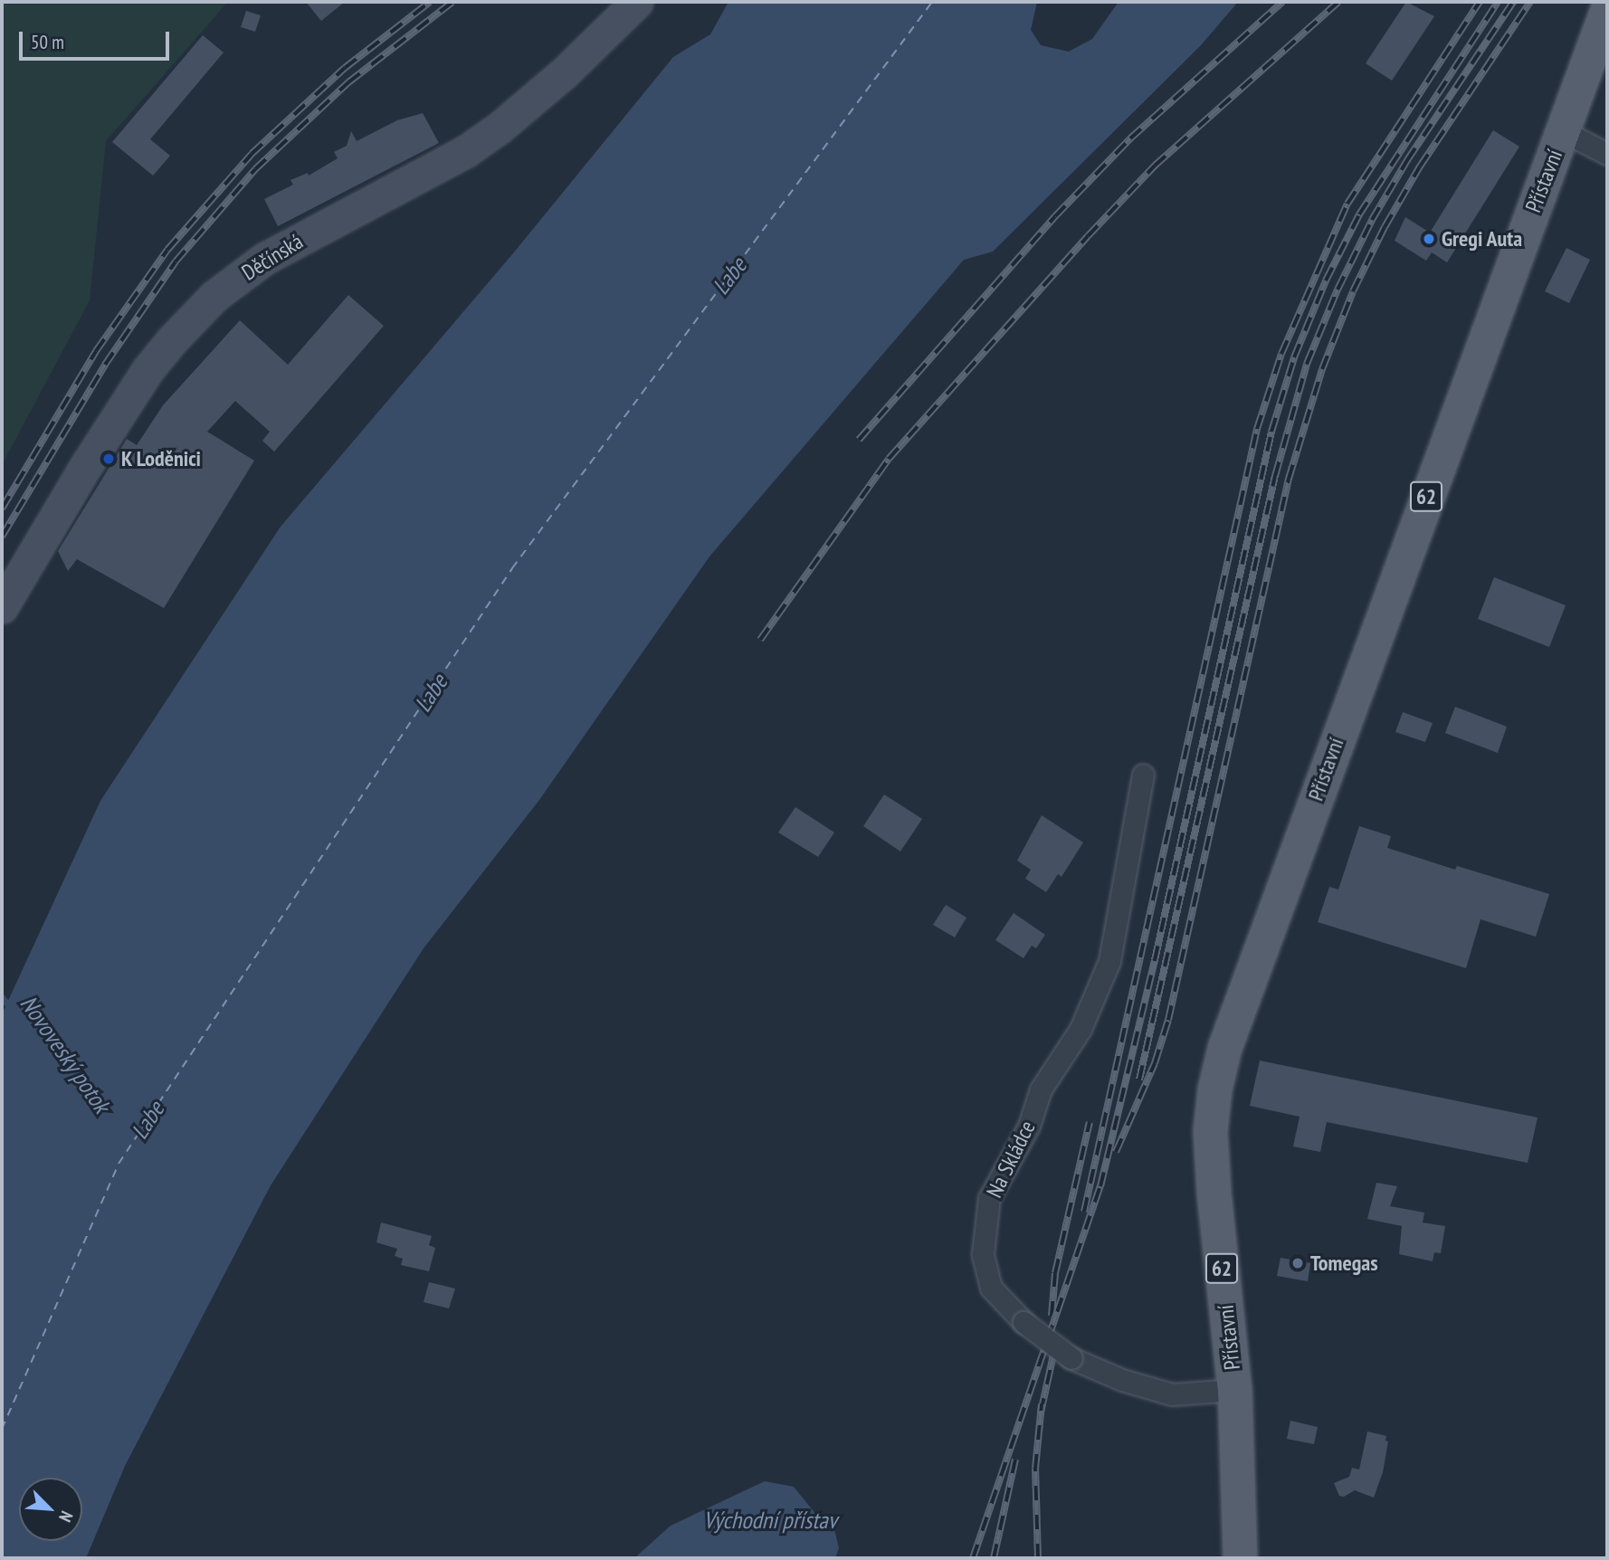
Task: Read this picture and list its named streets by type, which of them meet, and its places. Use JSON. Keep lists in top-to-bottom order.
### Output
{
  "streets": {
    "main road": ["Přístavní", "Děčínská", "62"],
    "street": ["Na Skládce"]
  },
  "crossings": [
    ["Přístavní", "Na Skládce"]
  ],
  "water": ["Labe", "Novoveský potok", "Východní přístav"],
  "places": ["Gregi Auta", "K Loděnici", "Tomegas"],
  "scale_bar": "50 m",
  "north": "bottom right"
}
